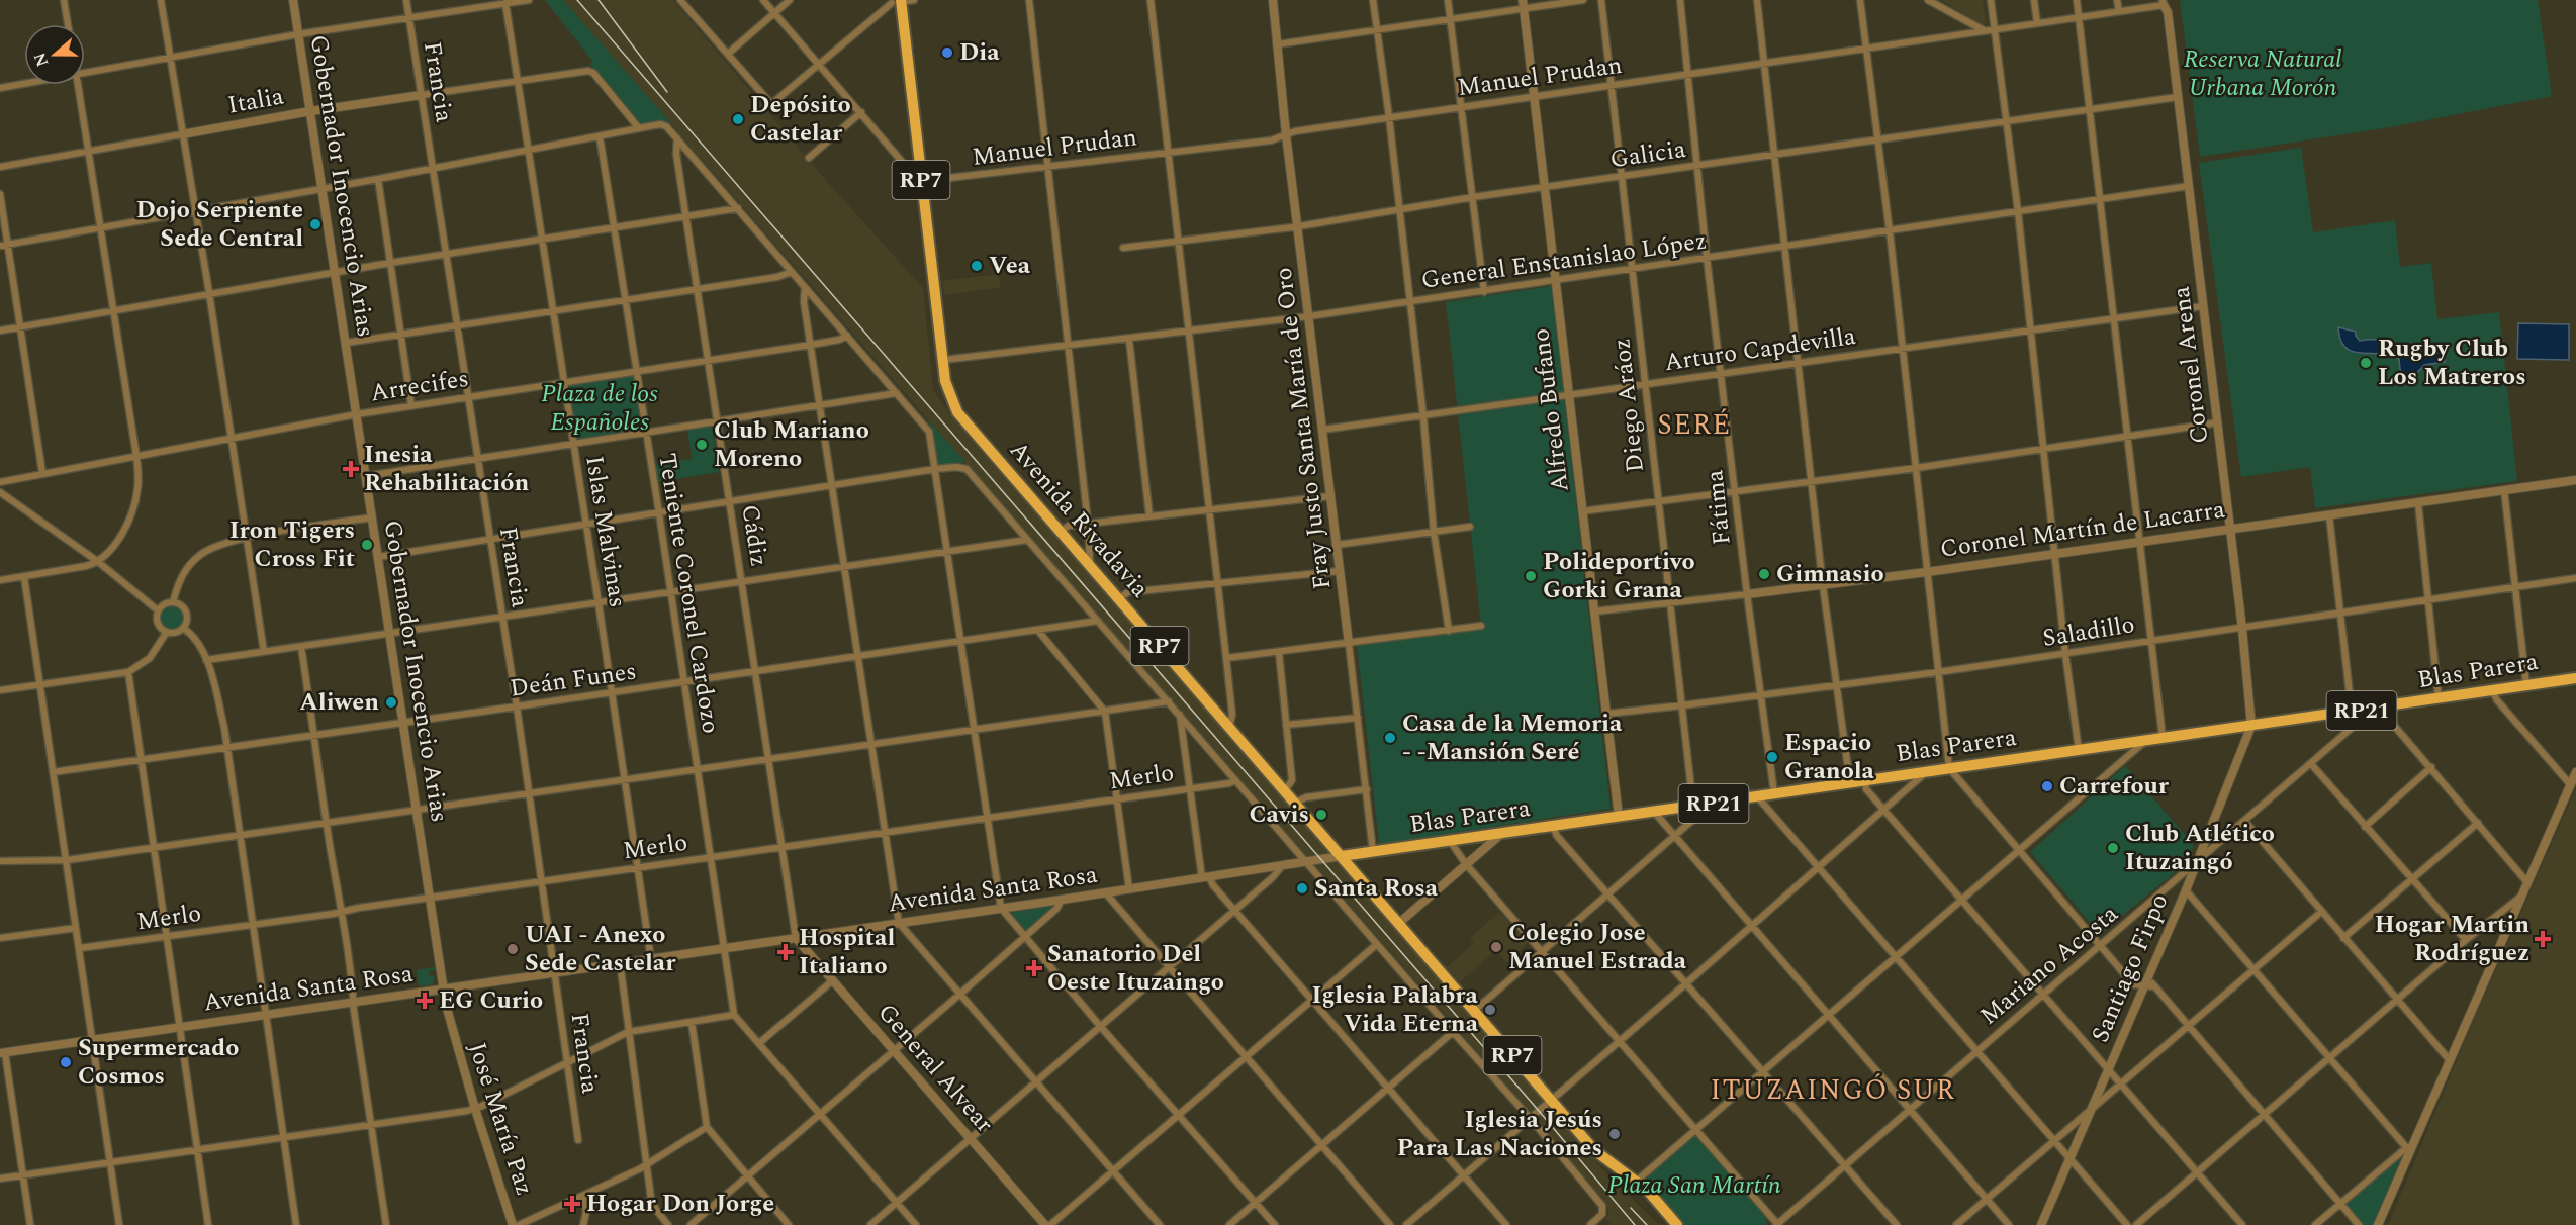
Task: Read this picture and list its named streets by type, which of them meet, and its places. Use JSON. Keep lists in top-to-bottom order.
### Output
{
  "streets": {
    "main road": [
      "RP7",
      "Avenida Rivadavia",
      "Blas Parera",
      "RP21"
    ],
    "street": [
      "Manuel Prudan",
      "Francia",
      "Italia",
      "Galicia",
      "Gobernador Inocencio Arias",
      "General Enstanislao López",
      "Arturo Capdevilla",
      "Coronel Arena",
      "Arrecifes",
      "Diego Aráoz",
      "Alfredo Bufano",
      "Fray Justo Santa María de Oro",
      "Fátima",
      "Coronel Martín de Lacarra",
      "Islas Malvinas",
      "Cádiz",
      "Teniente Coronel Cardozo",
      "Saladillo",
      "Deán Funes",
      "Merlo",
      "Avenida Santa Rosa",
      "Mariano Acosta",
      "Santiago Firpo",
      "General Alvear",
      "José María Paz"
    ]
  },
  "crossings": [
    ["Manuel Prudan", "RP7"],
    ["Manuel Prudan", "Coronel Arena"],
    ["Manuel Prudan", "Diego Aráoz"],
    ["Manuel Prudan", "Alfredo Bufano"],
    ["Manuel Prudan", "Fray Justo Santa María de Oro"],
    ["Manuel Prudan", "Fátima"],
    ["Francia", "Italia"],
    ["Francia", "Arrecifes"],
    ["Francia", "Deán Funes"],
    ["Francia", "Merlo"],
    ["Francia", "Avenida Santa Rosa"],
    ["Italia", "Gobernador Inocencio Arias"],
    ["Italia", "Islas Malvinas"],
    ["Galicia", "Coronel Arena"],
    ["Galicia", "Diego Aráoz"],
    ["Galicia", "Alfredo Bufano"],
    ["Galicia", "Fray Justo Santa María de Oro"],
    ["Galicia", "Fátima"],
    ["RP7", "General Enstanislao López"],
    ["RP7", "Avenida Rivadavia"],
    ["RP7", "Blas Parera"],
    ["RP7", "Avenida Santa Rosa"],
    ["Gobernador Inocencio Arias", "Arrecifes"],
    ["Gobernador Inocencio Arias", "Deán Funes"],
    ["Gobernador Inocencio Arias", "Merlo"],
    ["Gobernador Inocencio Arias", "Avenida Santa Rosa"],
    ["Gobernador Inocencio Arias", "José María Paz"],
    ["General Enstanislao López", "Coronel Arena"],
    ["General Enstanislao López", "Diego Aráoz"],
    ["General Enstanislao López", "Alfredo Bufano"],
    ["General Enstanislao López", "Fray Justo Santa María de Oro"],
    ["General Enstanislao López", "Fátima"],
    ["General Enstanislao López", "Avenida Rivadavia"],
    ["Arturo Capdevilla", "Coronel Arena"],
    ["Arturo Capdevilla", "Diego Aráoz"],
    ["Arturo Capdevilla", "Alfredo Bufano"],
    ["Arturo Capdevilla", "Fray Justo Santa María de Oro"],
    ["Arturo Capdevilla", "Fátima"],
    ["Coronel Arena", "Coronel Martín de Lacarra"],
    ["Coronel Arena", "Saladillo"],
    ["Coronel Arena", "Blas Parera"],
    ["Coronel Arena", "Santiago Firpo"],
    ["Arrecifes", "Islas Malvinas"],
    ["Arrecifes", "Cádiz"],
    ["Arrecifes", "Teniente Coronel Cardozo"],
    ["Diego Aráoz", "Coronel Martín de Lacarra"],
    ["Diego Aráoz", "Saladillo"],
    ["Diego Aráoz", "Blas Parera"],
    ["Alfredo Bufano", "Coronel Martín de Lacarra"],
    ["Alfredo Bufano", "Saladillo"],
    ["Alfredo Bufano", "Blas Parera"],
    ["Fray Justo Santa María de Oro", "Blas Parera"],
    ["Fátima", "Coronel Martín de Lacarra"],
    ["Fátima", "Saladillo"],
    ["Fátima", "Blas Parera"],
    ["Avenida Rivadavia", "Blas Parera"],
    ["Avenida Rivadavia", "Avenida Santa Rosa"],
    ["Islas Malvinas", "Deán Funes"],
    ["Islas Malvinas", "Merlo"],
    ["Islas Malvinas", "Avenida Santa Rosa"],
    ["Cádiz", "Deán Funes"],
    ["Cádiz", "Merlo"],
    ["Cádiz", "Avenida Santa Rosa"],
    ["Cádiz", "General Alvear"],
    ["Teniente Coronel Cardozo", "Deán Funes"],
    ["Teniente Coronel Cardozo", "Merlo"],
    ["Teniente Coronel Cardozo", "Avenida Santa Rosa"],
    ["Blas Parera", "Avenida Santa Rosa"],
    ["Blas Parera", "Mariano Acosta"],
    ["Blas Parera", "Santiago Firpo"],
    ["Avenida Santa Rosa", "General Alvear"],
    ["Avenida Santa Rosa", "José María Paz"],
    ["Mariano Acosta", "Santiago Firpo"]
  ],
  "districts": ["SERÉ", "ITUZAINGÓ SUR"],
  "parks": ["Reserva Natural Urbana Morón", "Plaza de los Españoles", "Plaza San Martín"],
  "places": {
    "other": [
      "Dia",
      "Depósito Castelar",
      "Dojo Serpiente Sede Central",
      "Vea",
      "Rugby Club Los Matreros",
      "Club Mariano Moreno",
      "Iron Tigers Cross Fit",
      "Gimnasio",
      "Polideportivo Gorki Grana",
      "Aliwen",
      "Casa de la Memoria - -Mansión Seré",
      "Espacio Granola",
      "Carrefour",
      "Cavis",
      "Club Atlético Ituzaingó",
      "Santa Rosa",
      "Colegio Jose Manuel Estrada",
      "UAI - Anexo Sede Castelar",
      "Iglesia Palabra Vida Eterna",
      "Supermercado Cosmos",
      "Iglesia Jesús Para Las Naciones"
    ],
    "health": [
      "Inesia Rehabilitación",
      "Hogar Martin Rodríguez",
      "Hospital Italiano",
      "Sanatorio Del Oeste Ituzaingo",
      "EG Curio",
      "Hogar Don Jorge"
    ]
  },
  "north": "left"
}
